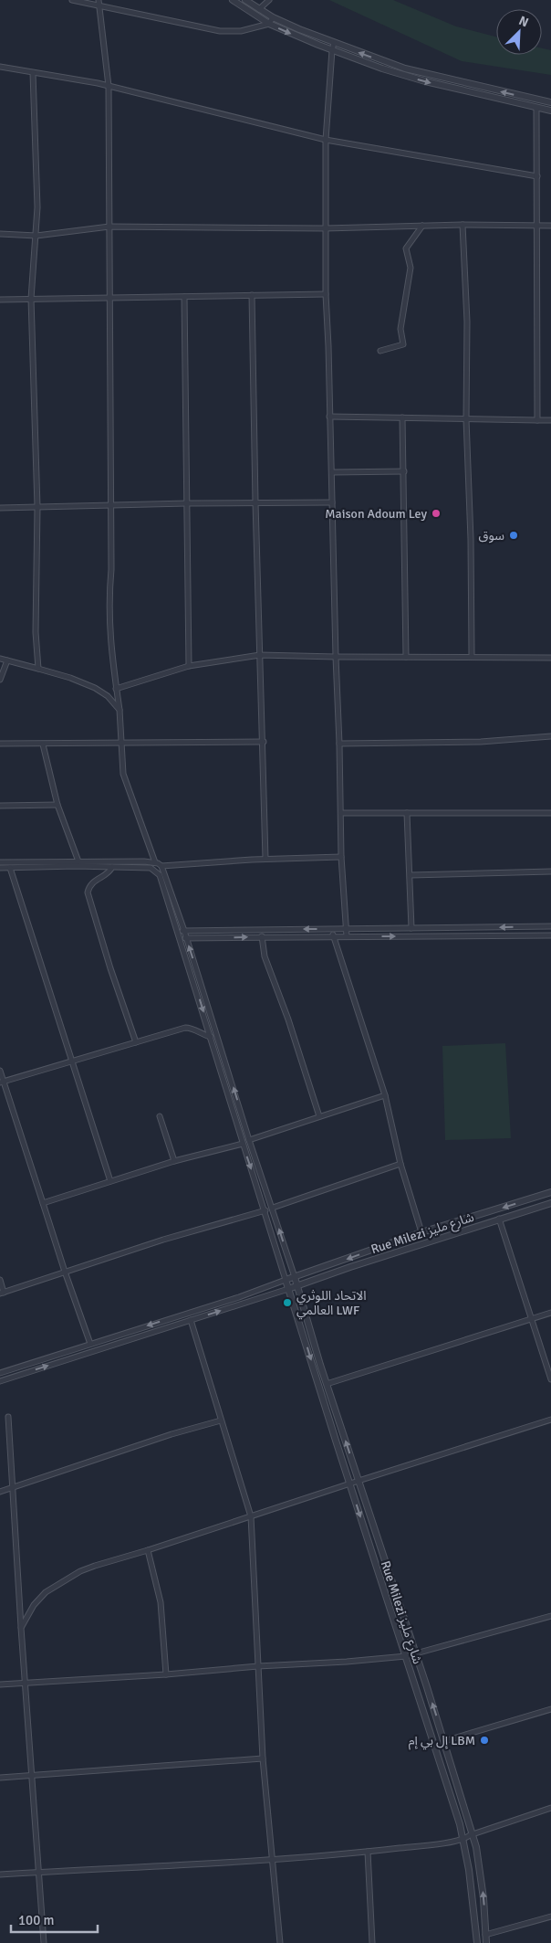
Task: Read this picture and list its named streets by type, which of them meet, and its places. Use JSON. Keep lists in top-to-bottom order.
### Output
{
  "streets": {
    "street": ["Rue Milezi شارع مليز"]
  },
  "places": [
    "Maison Adoum Ley",
    "سوق",
    "الاتحاد اللوثري العالمي LWF",
    "إل بي إم LBM"
  ],
  "scale_bar": "100 m",
  "north": "top right"
}
